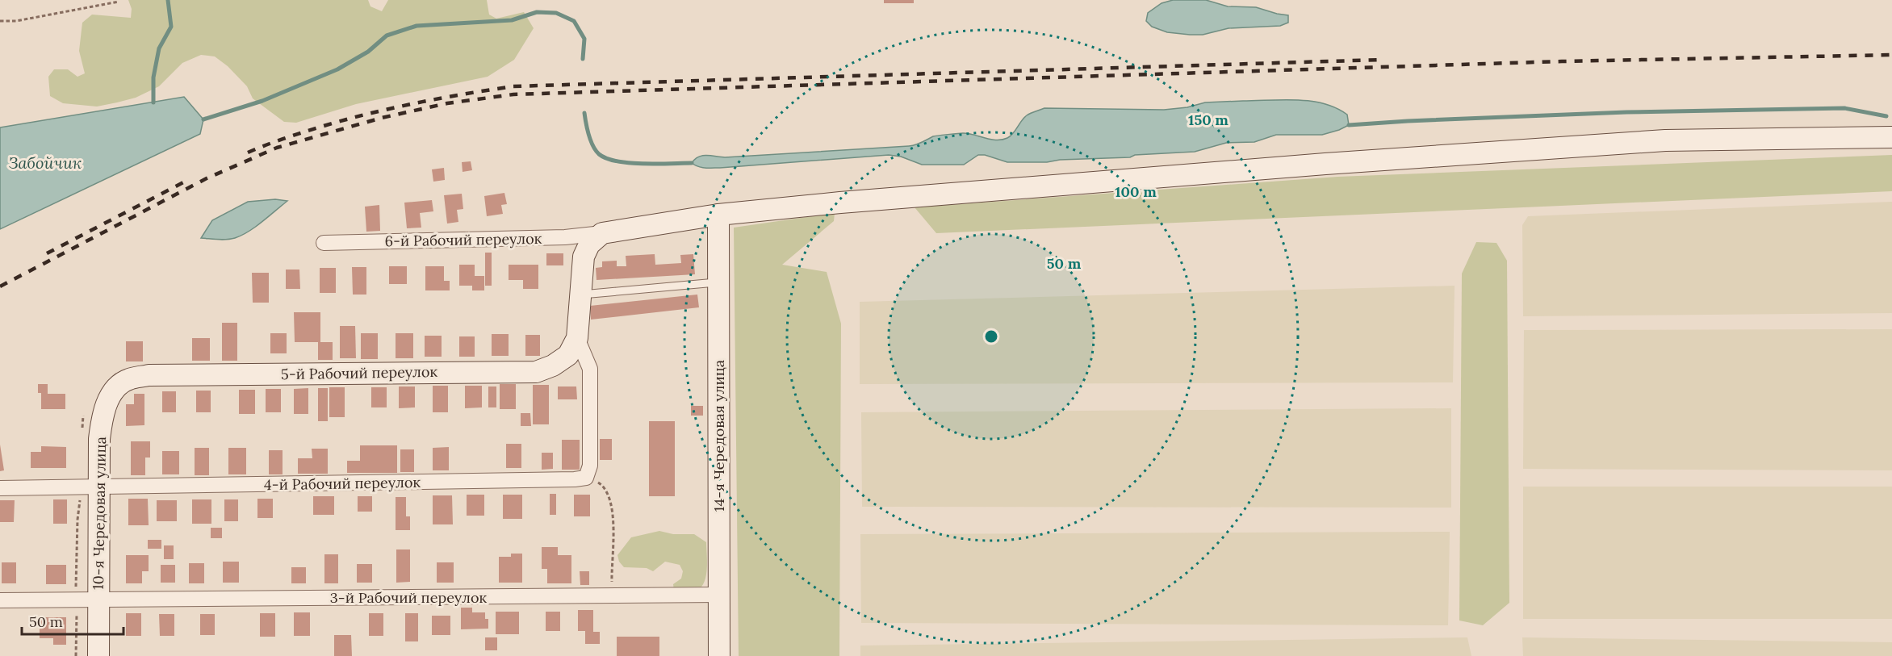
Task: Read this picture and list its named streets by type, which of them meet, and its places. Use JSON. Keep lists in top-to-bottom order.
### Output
{
  "streets": {
    "main road": ["5-й Рабочий переулок", "14-я Чередовая улица", "10-я Чередовая улица"],
    "street": ["6-й Рабочий переулок", "4-й Рабочий переулок", "3-й Рабочий переулок"]
  },
  "crossings": [
    ["5-й Рабочий переулок", "10-я Чередовая улица"],
    ["14-я Чередовая улица", "3-й Рабочий переулок"],
    ["4-й Рабочий переулок", "10-я Чередовая улица"],
    ["10-я Чередовая улица", "3-й Рабочий переулок"]
  ],
  "water": ["Забойчик"],
  "scale_bar": "50 m",
  "rings": ["150 m", "100 m", "50 m"]
}
